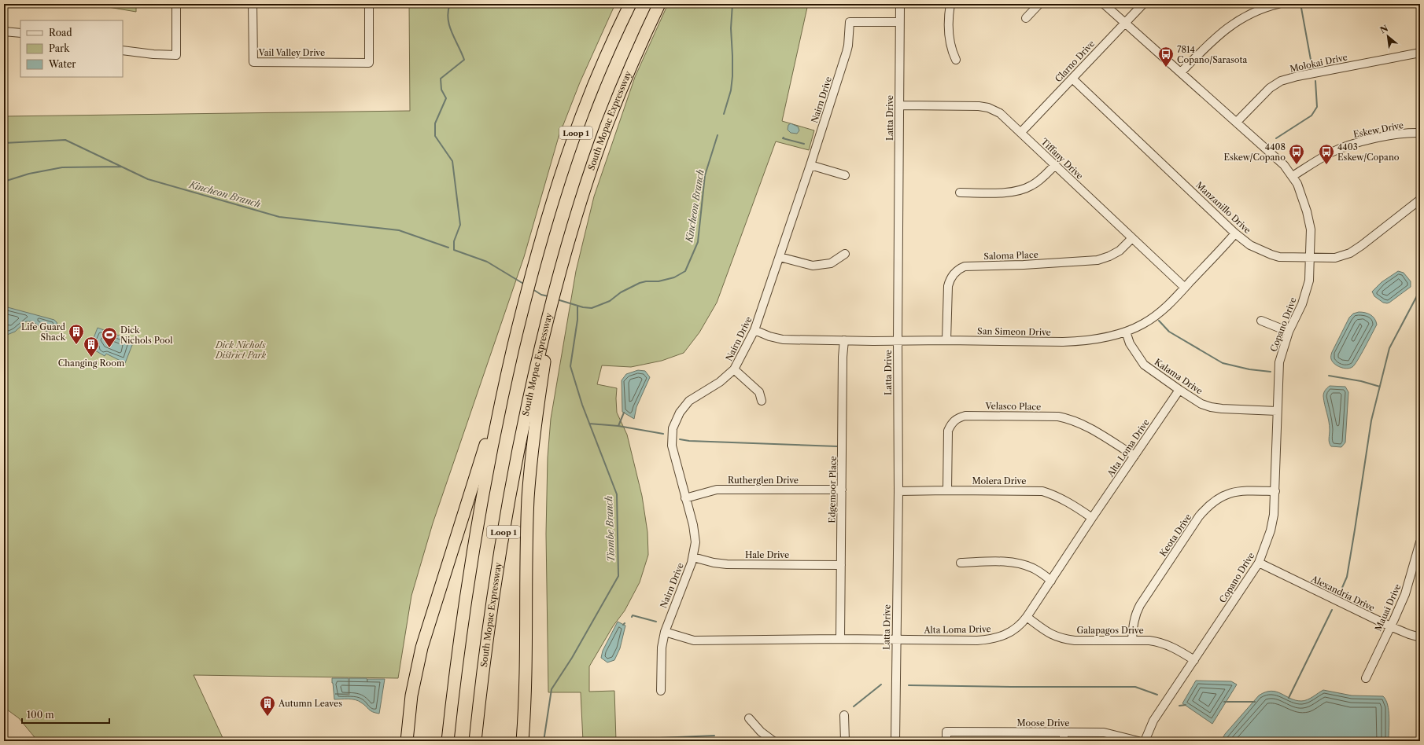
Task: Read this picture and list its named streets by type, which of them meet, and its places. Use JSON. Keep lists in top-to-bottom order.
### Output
{
  "streets": {
    "highway": ["South Mopac Expressway", "Loop 1"],
    "street": [
      "Vail Valley Drive",
      "Clarno Drive",
      "Molokai Drive",
      "Nairn Drive",
      "Latta Drive",
      "Eskew Drive",
      "Tiffany Drive",
      "Manzanillo Drive",
      "Saloma Place",
      "Copano Drive",
      "San Simeon Drive",
      "Kalama Drive",
      "Velasco Place",
      "Alta Loma Drive",
      "Rutherglen Drive",
      "Molera Drive",
      "Edgemoor Place",
      "Keota Drive",
      "Hale Drive",
      "Alexandria Drive",
      "Mauai Drive",
      "Galapagos Drive",
      "Moose Drive"
    ]
  },
  "crossings": [
    ["Clarno Drive", "Tiffany Drive"],
    ["Clarno Drive", "Manzanillo Drive"],
    ["Clarno Drive", "Copano Drive"],
    ["Molokai Drive", "Copano Drive"],
    ["Nairn Drive", "Latta Drive"],
    ["Nairn Drive", "San Simeon Drive"],
    ["Nairn Drive", "Alta Loma Drive"],
    ["Nairn Drive", "Rutherglen Drive"],
    ["Nairn Drive", "Hale Drive"],
    ["Latta Drive", "Tiffany Drive"],
    ["Latta Drive", "San Simeon Drive"],
    ["Latta Drive", "Alta Loma Drive"],
    ["Latta Drive", "Molera Drive"],
    ["Eskew Drive", "Copano Drive"],
    ["Tiffany Drive", "Saloma Place"],
    ["Tiffany Drive", "San Simeon Drive"],
    ["Manzanillo Drive", "Copano Drive"],
    ["Manzanillo Drive", "San Simeon Drive"],
    ["Saloma Place", "San Simeon Drive"],
    ["Copano Drive", "Kalama Drive"],
    ["Copano Drive", "Keota Drive"],
    ["Copano Drive", "Alexandria Drive"],
    ["Copano Drive", "Galapagos Drive"],
    ["San Simeon Drive", "Kalama Drive"],
    ["San Simeon Drive", "Edgemoor Place"],
    ["Kalama Drive", "Alta Loma Drive"],
    ["Velasco Place", "Alta Loma Drive"],
    ["Velasco Place", "Molera Drive"],
    ["Alta Loma Drive", "Molera Drive"],
    ["Alta Loma Drive", "Edgemoor Place"],
    ["Alta Loma Drive", "Galapagos Drive"],
    ["Rutherglen Drive", "Edgemoor Place"],
    ["Edgemoor Place", "Hale Drive"],
    ["Keota Drive", "Galapagos Drive"],
    ["Alexandria Drive", "Mauai Drive"]
  ],
  "water": ["Kincheon Branch", "Tiombe Branch"],
  "parks": ["Dick Nichols District Park"],
  "places": {
    "bus stop": ["7814 Copano/Sarasota", "4408 Eskew/Copano", "4403 Eskew/Copano"],
    "building": ["Life Guard Shack", "Changing Room", "Autumn Leaves"],
    "sports": ["Dick Nichols Pool"]
  },
  "legend": ["Road", "Park", "Water"],
  "scale_bar": "100 m",
  "north": "top left"
}
